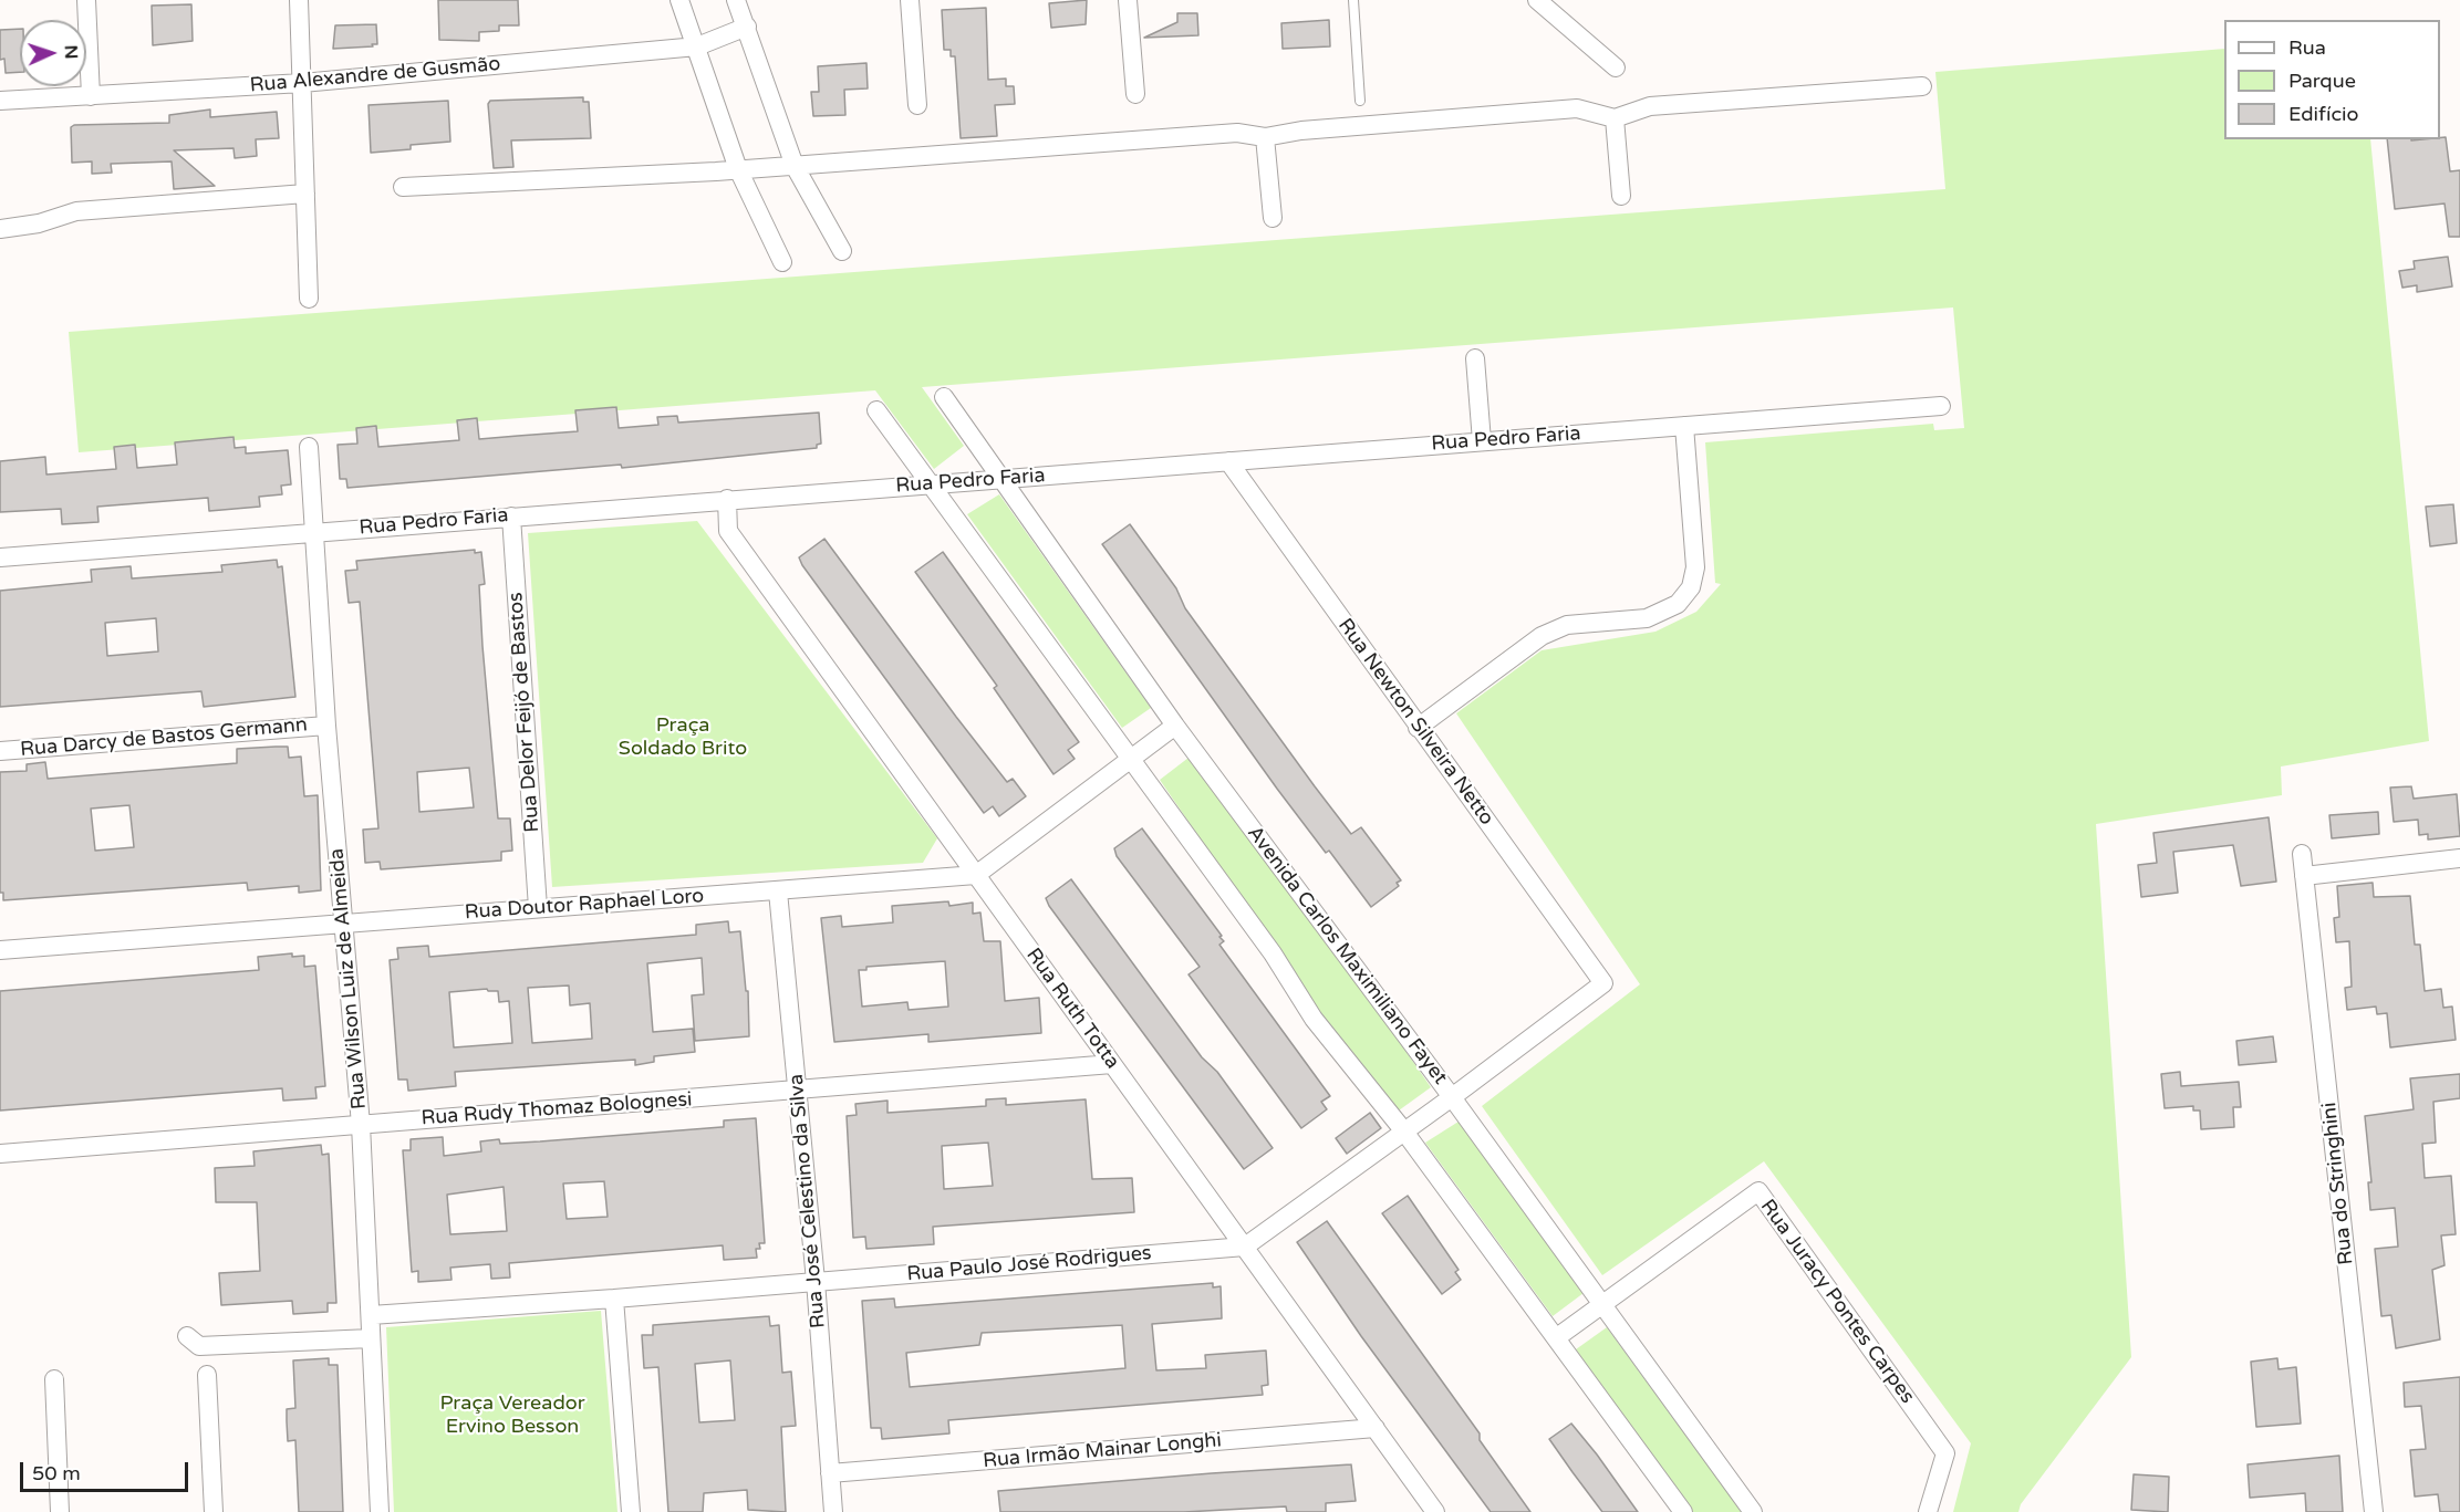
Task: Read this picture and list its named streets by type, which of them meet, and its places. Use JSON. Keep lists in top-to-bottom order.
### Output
{
  "streets": {
    "street": [
      "Rua Alexandre de Gusmão",
      "Rua Pedro Faria",
      "Rua Delor Feijó de Bastos",
      "Rua Newton Silveira Netto",
      "Rua Darcy de Bastos Germann",
      "Rua Doutor Raphael Loro",
      "Avenida Carlos Maximiliano Fayet",
      "Rua Wilson Luiz de Almeida",
      "Rua Ruth Totta",
      "Rua Rudy Thomaz Bolognesi",
      "Rua do Stringhini",
      "Rua José Celestino da Silva",
      "Rua Paulo José Rodrigues",
      "Rua Juracy Pontes Carpes",
      "Rua Irmão Mainar Longhi"
    ]
  },
  "crossings": [
    ["Rua Pedro Faria", "Rua Delor Feijó de Bastos"],
    ["Rua Pedro Faria", "Rua Newton Silveira Netto"],
    ["Rua Pedro Faria", "Avenida Carlos Maximiliano Fayet"],
    ["Rua Pedro Faria", "Rua Wilson Luiz de Almeida"],
    ["Rua Pedro Faria", "Rua Ruth Totta"],
    ["Rua Delor Feijó de Bastos", "Rua Doutor Raphael Loro"],
    ["Rua Newton Silveira Netto", "Avenida Carlos Maximiliano Fayet"],
    ["Rua Darcy de Bastos Germann", "Rua Wilson Luiz de Almeida"],
    ["Rua Doutor Raphael Loro", "Rua Wilson Luiz de Almeida"],
    ["Rua Doutor Raphael Loro", "Rua Ruth Totta"],
    ["Rua Doutor Raphael Loro", "Rua José Celestino da Silva"],
    ["Avenida Carlos Maximiliano Fayet", "Rua Juracy Pontes Carpes"],
    ["Rua Wilson Luiz de Almeida", "Rua Rudy Thomaz Bolognesi"],
    ["Rua Wilson Luiz de Almeida", "Rua Paulo José Rodrigues"],
    ["Rua Ruth Totta", "Rua Rudy Thomaz Bolognesi"],
    ["Rua Ruth Totta", "Rua Paulo José Rodrigues"],
    ["Rua Ruth Totta", "Rua Irmão Mainar Longhi"],
    ["Rua Rudy Thomaz Bolognesi", "Rua José Celestino da Silva"],
    ["Rua José Celestino da Silva", "Rua Paulo José Rodrigues"],
    ["Rua José Celestino da Silva", "Rua Irmão Mainar Longhi"]
  ],
  "parks": ["Praça Soldado Brito", "Praça Vereador Ervino Besson"],
  "legend": ["Rua", "Parque", "Edifício"],
  "scale_bar": "50 m",
  "north": "right"
}
